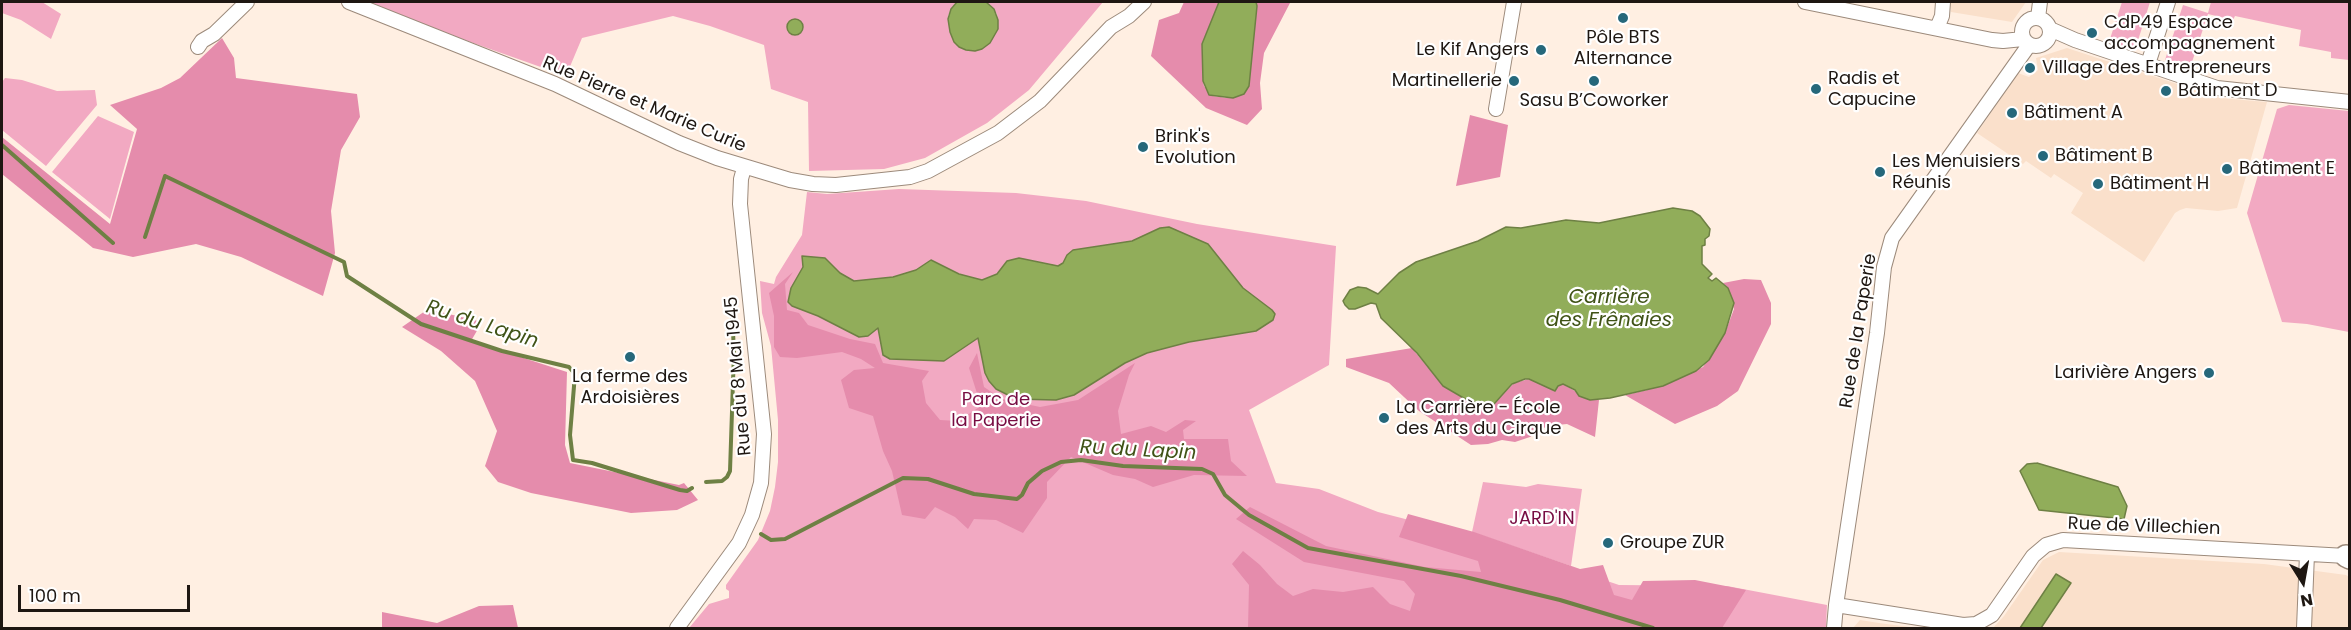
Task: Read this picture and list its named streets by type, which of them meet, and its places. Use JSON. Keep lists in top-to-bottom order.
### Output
{
  "streets": {
    "street": [
      "Rue Pierre et Marie Curie",
      "Rue de la Paperie",
      "Rue du 8 Mai 1945",
      "Rue de Villechien"
    ]
  },
  "crossings": [
    ["Rue Pierre et Marie Curie", "Rue du 8 Mai 1945"],
    ["Rue de la Paperie", "Rue de Villechien"]
  ],
  "water": ["Carrière des Frênaies", "Ru du Lapin"],
  "parks": ["Parc de la Paperie", "JARD'IN"],
  "places": [
    "Pôle BTS Alternance",
    "CdP49 Espace accompagnement",
    "Le Kif Angers",
    "Village des Entrepreneurs",
    "Martinellerie",
    "Sasu B’Coworker",
    "Radis et Capucine",
    "Bâtiment D",
    "Bâtiment A",
    "Brink's Evolution",
    "Bâtiment B",
    "Bâtiment E",
    "Les Menuisiers Réunis",
    "Bâtiment H",
    "La ferme des Ardoisières",
    "Larivière Angers",
    "La Carrière - École des Arts du Cirque",
    "Groupe ZUR"
  ],
  "scale_bar": "100 m",
  "north": "bottom"
}
